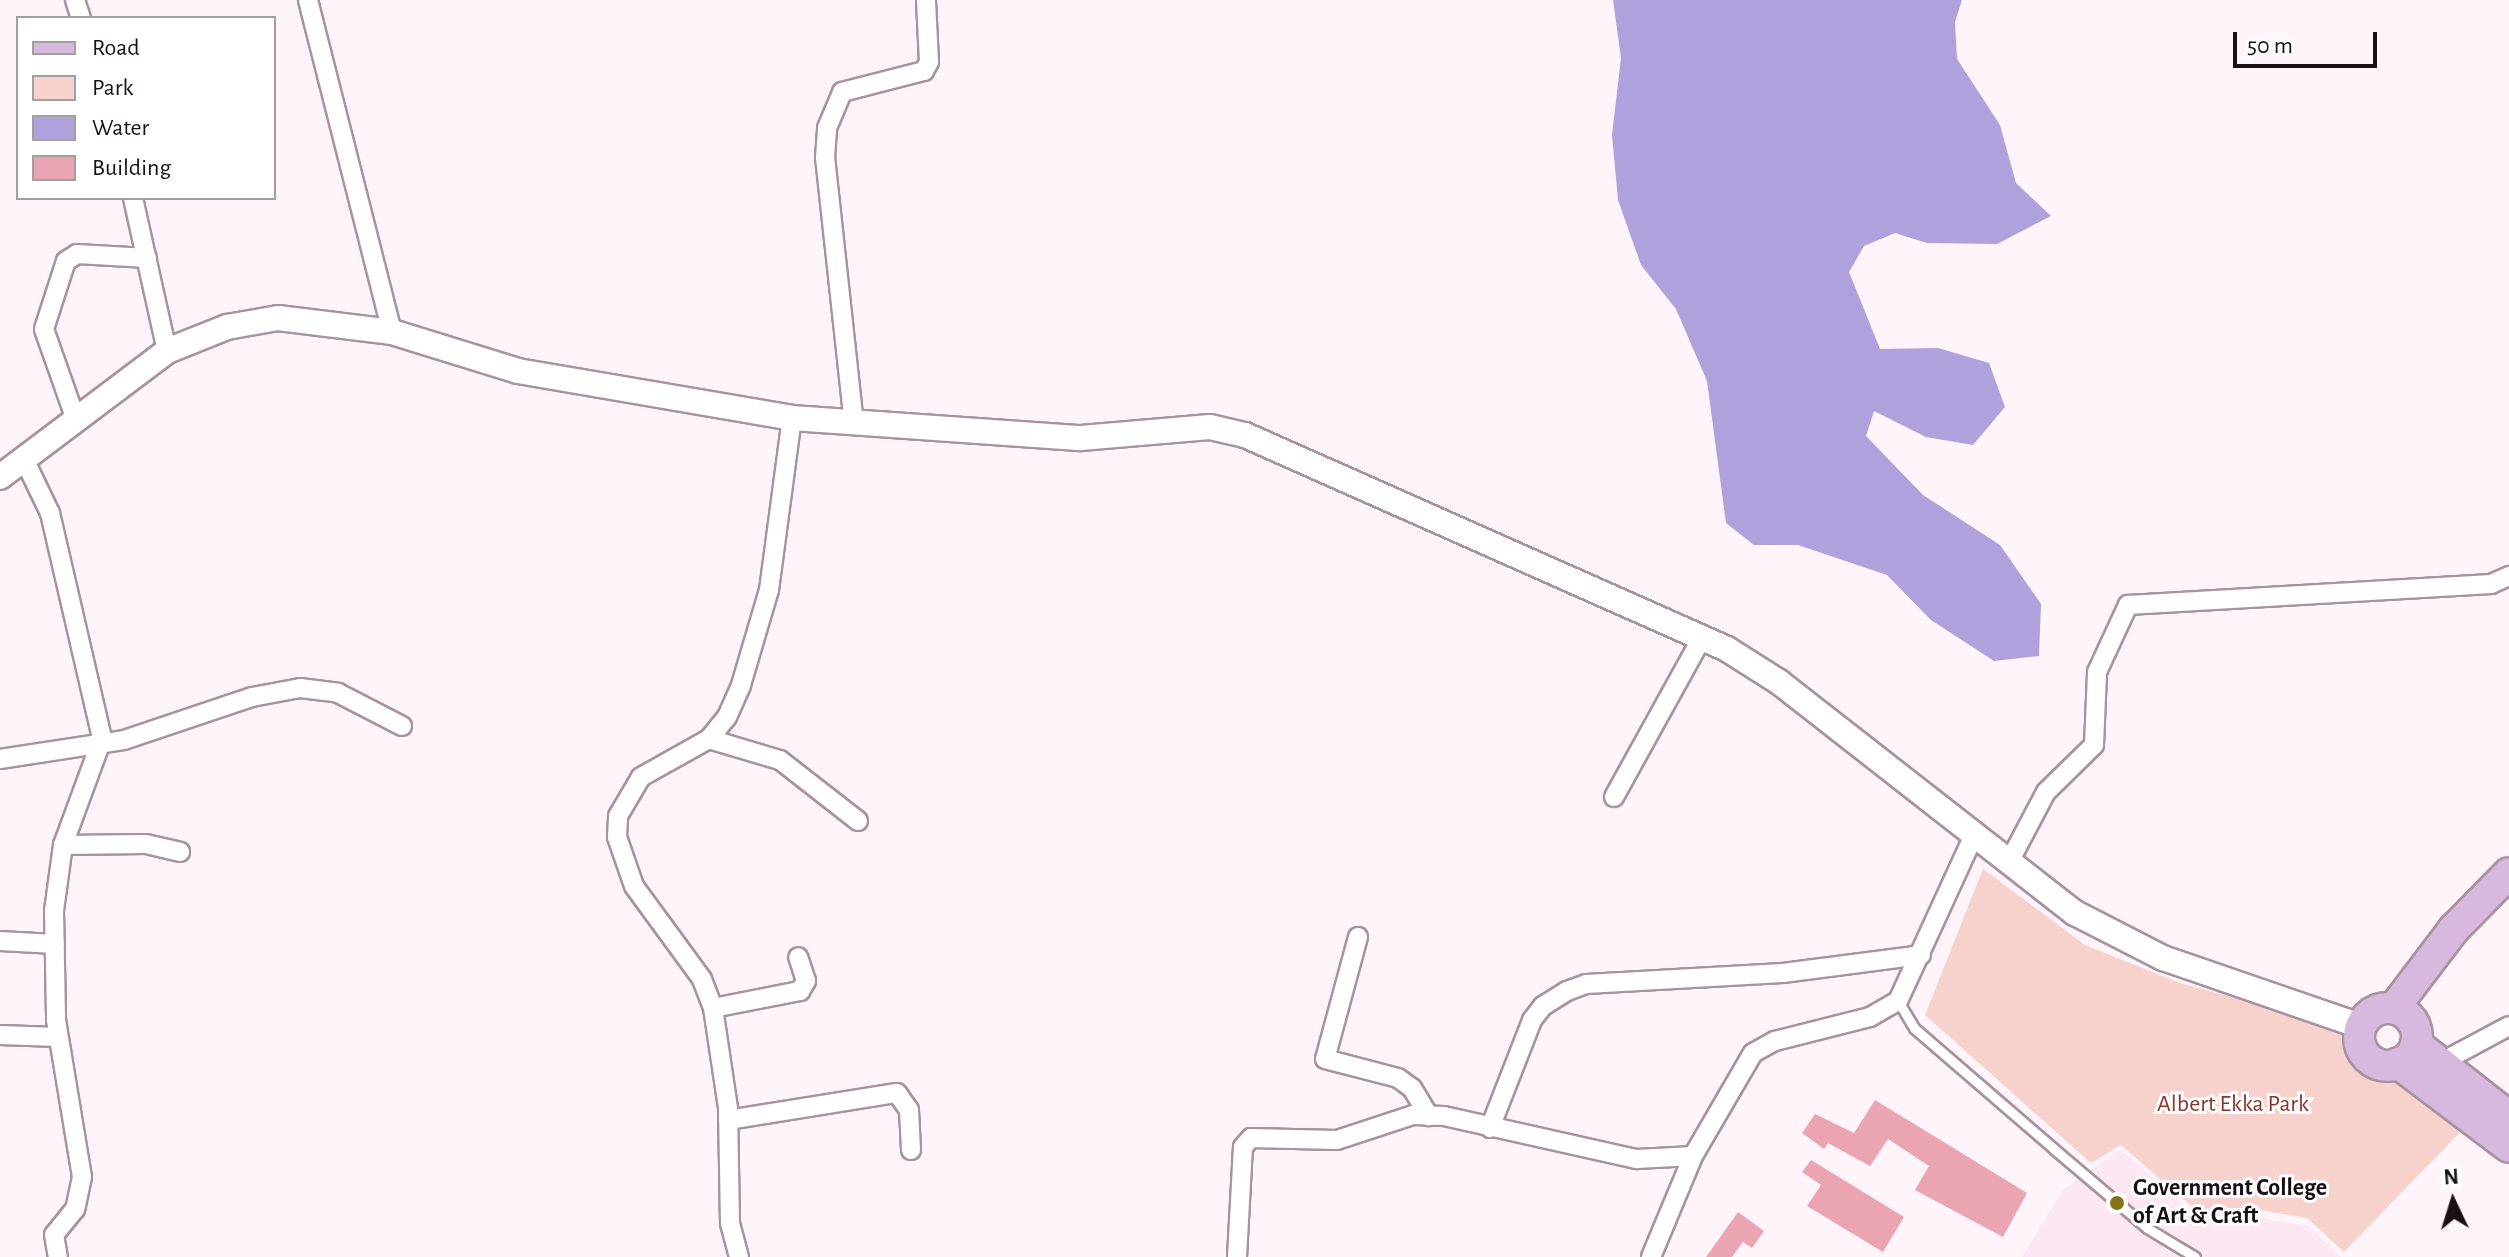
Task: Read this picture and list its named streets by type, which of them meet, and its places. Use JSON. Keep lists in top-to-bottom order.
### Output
{
  "parks": ["Albert Ekka Park"],
  "places": ["Government College of Art & Craft"],
  "legend": [
    "Road",
    "Park",
    "Water",
    "Building"
  ],
  "scale_bar": "50 m",
  "north": "top"
}
